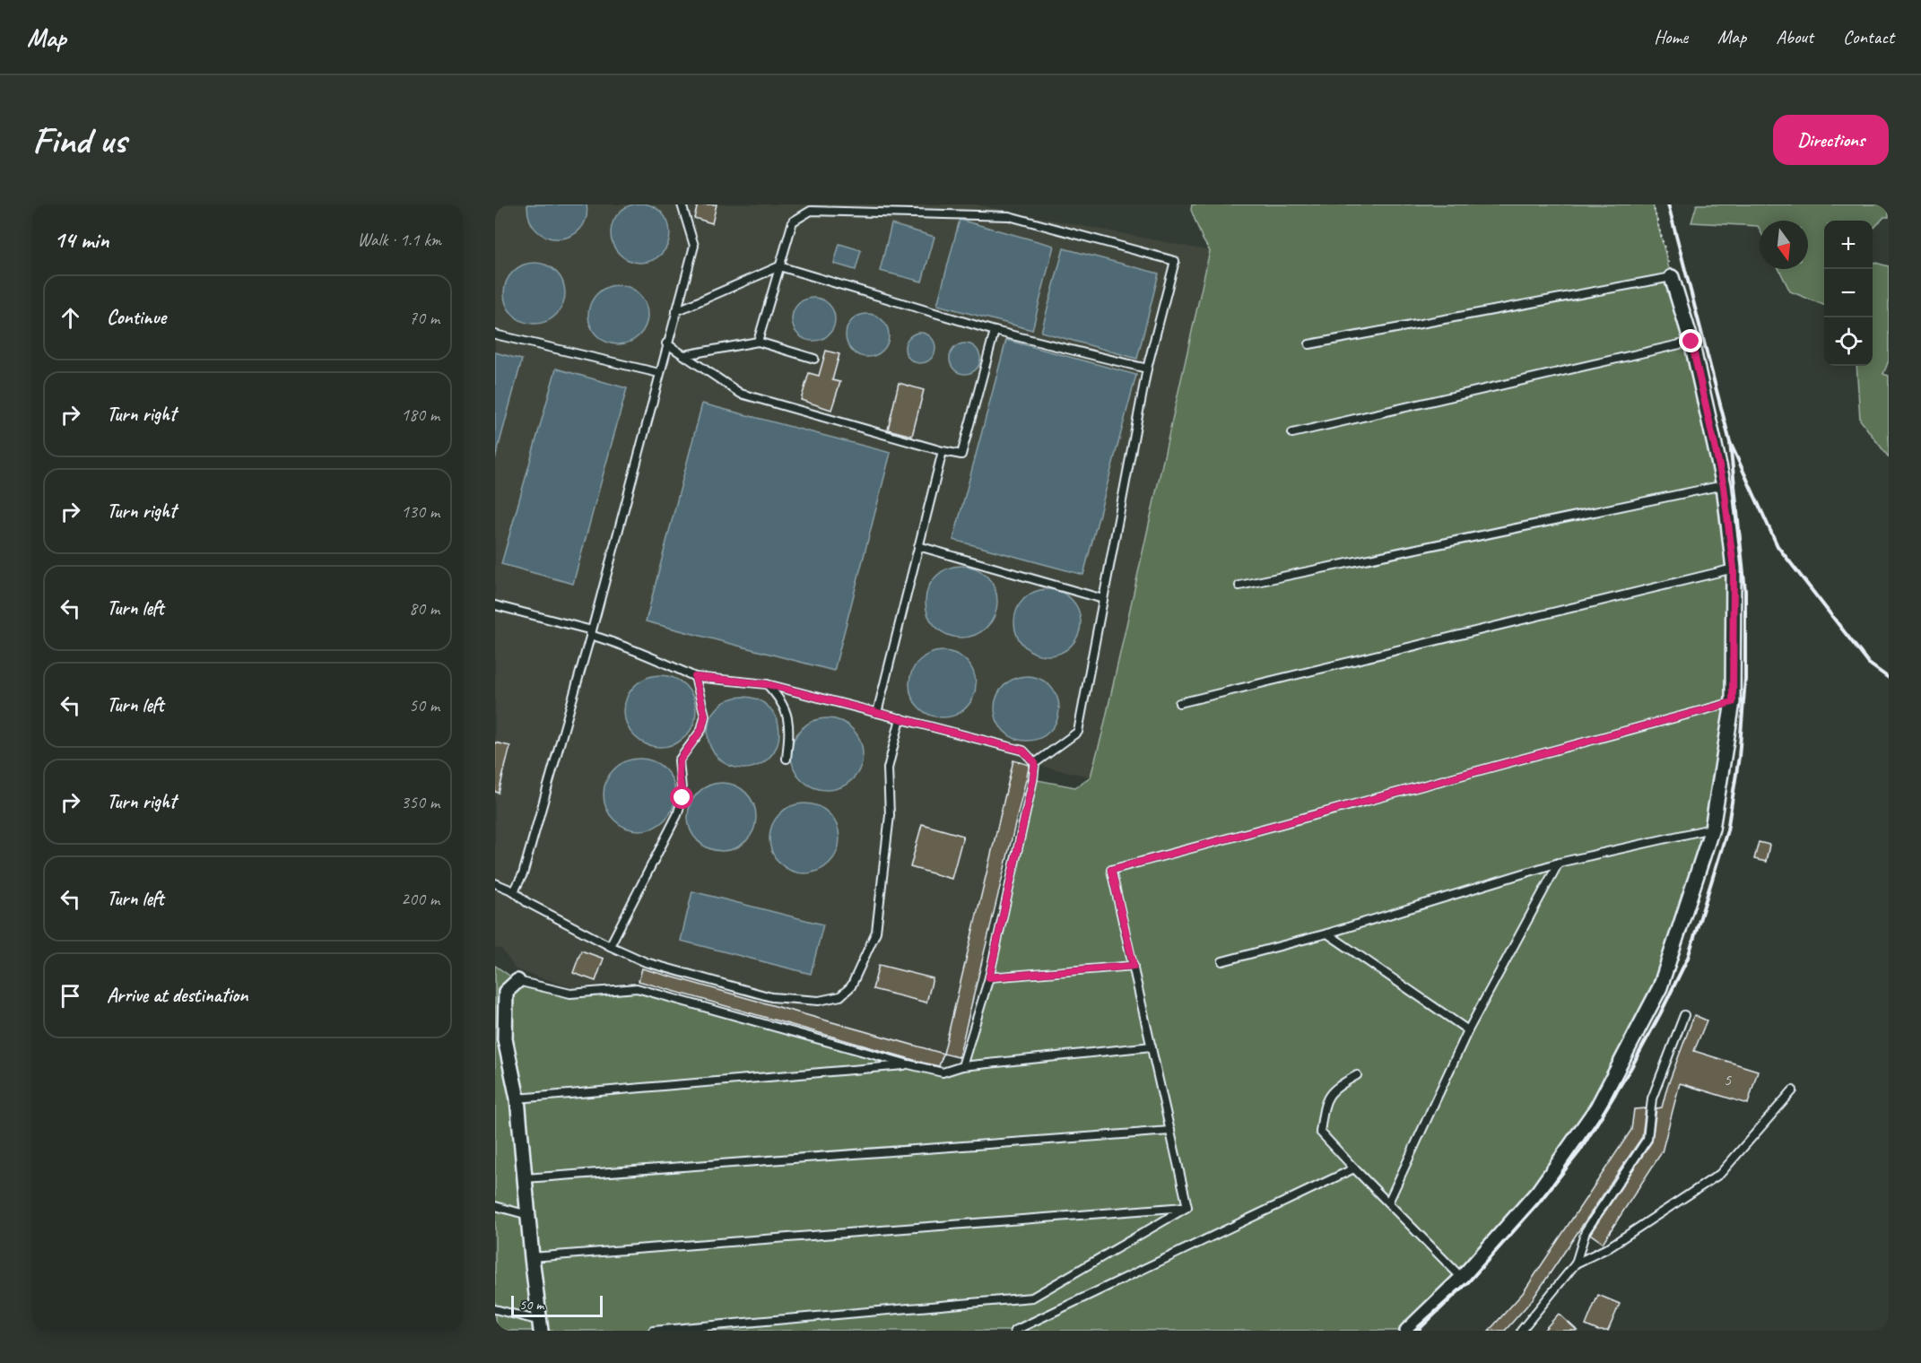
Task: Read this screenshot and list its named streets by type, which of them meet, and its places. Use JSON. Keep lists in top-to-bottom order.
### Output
{
  "house_numbers": ["5"],
  "scale_bar": "50 m",
  "north": "bottom",
  "page": {
    "header": "Map",
    "nav": [
      "Home",
      "Map",
      "About",
      "Contact"
    ],
    "buttons": "Directions",
    "title": "Find us",
    "heading": ["14 min", "Walk · 1.1 km"],
    "map_buttons": ["+", "−"],
    "list": [
      ["Continue", "70 m"],
      ["Turn right", "180 m"],
      ["Turn right", "130 m"],
      ["Turn left", "80 m"],
      ["Turn left", "50 m"],
      ["Turn right", "350 m"],
      ["Turn left", "200 m"],
      "Arrive at destination"
    ],
    "scale": "50 m"
  }
}
